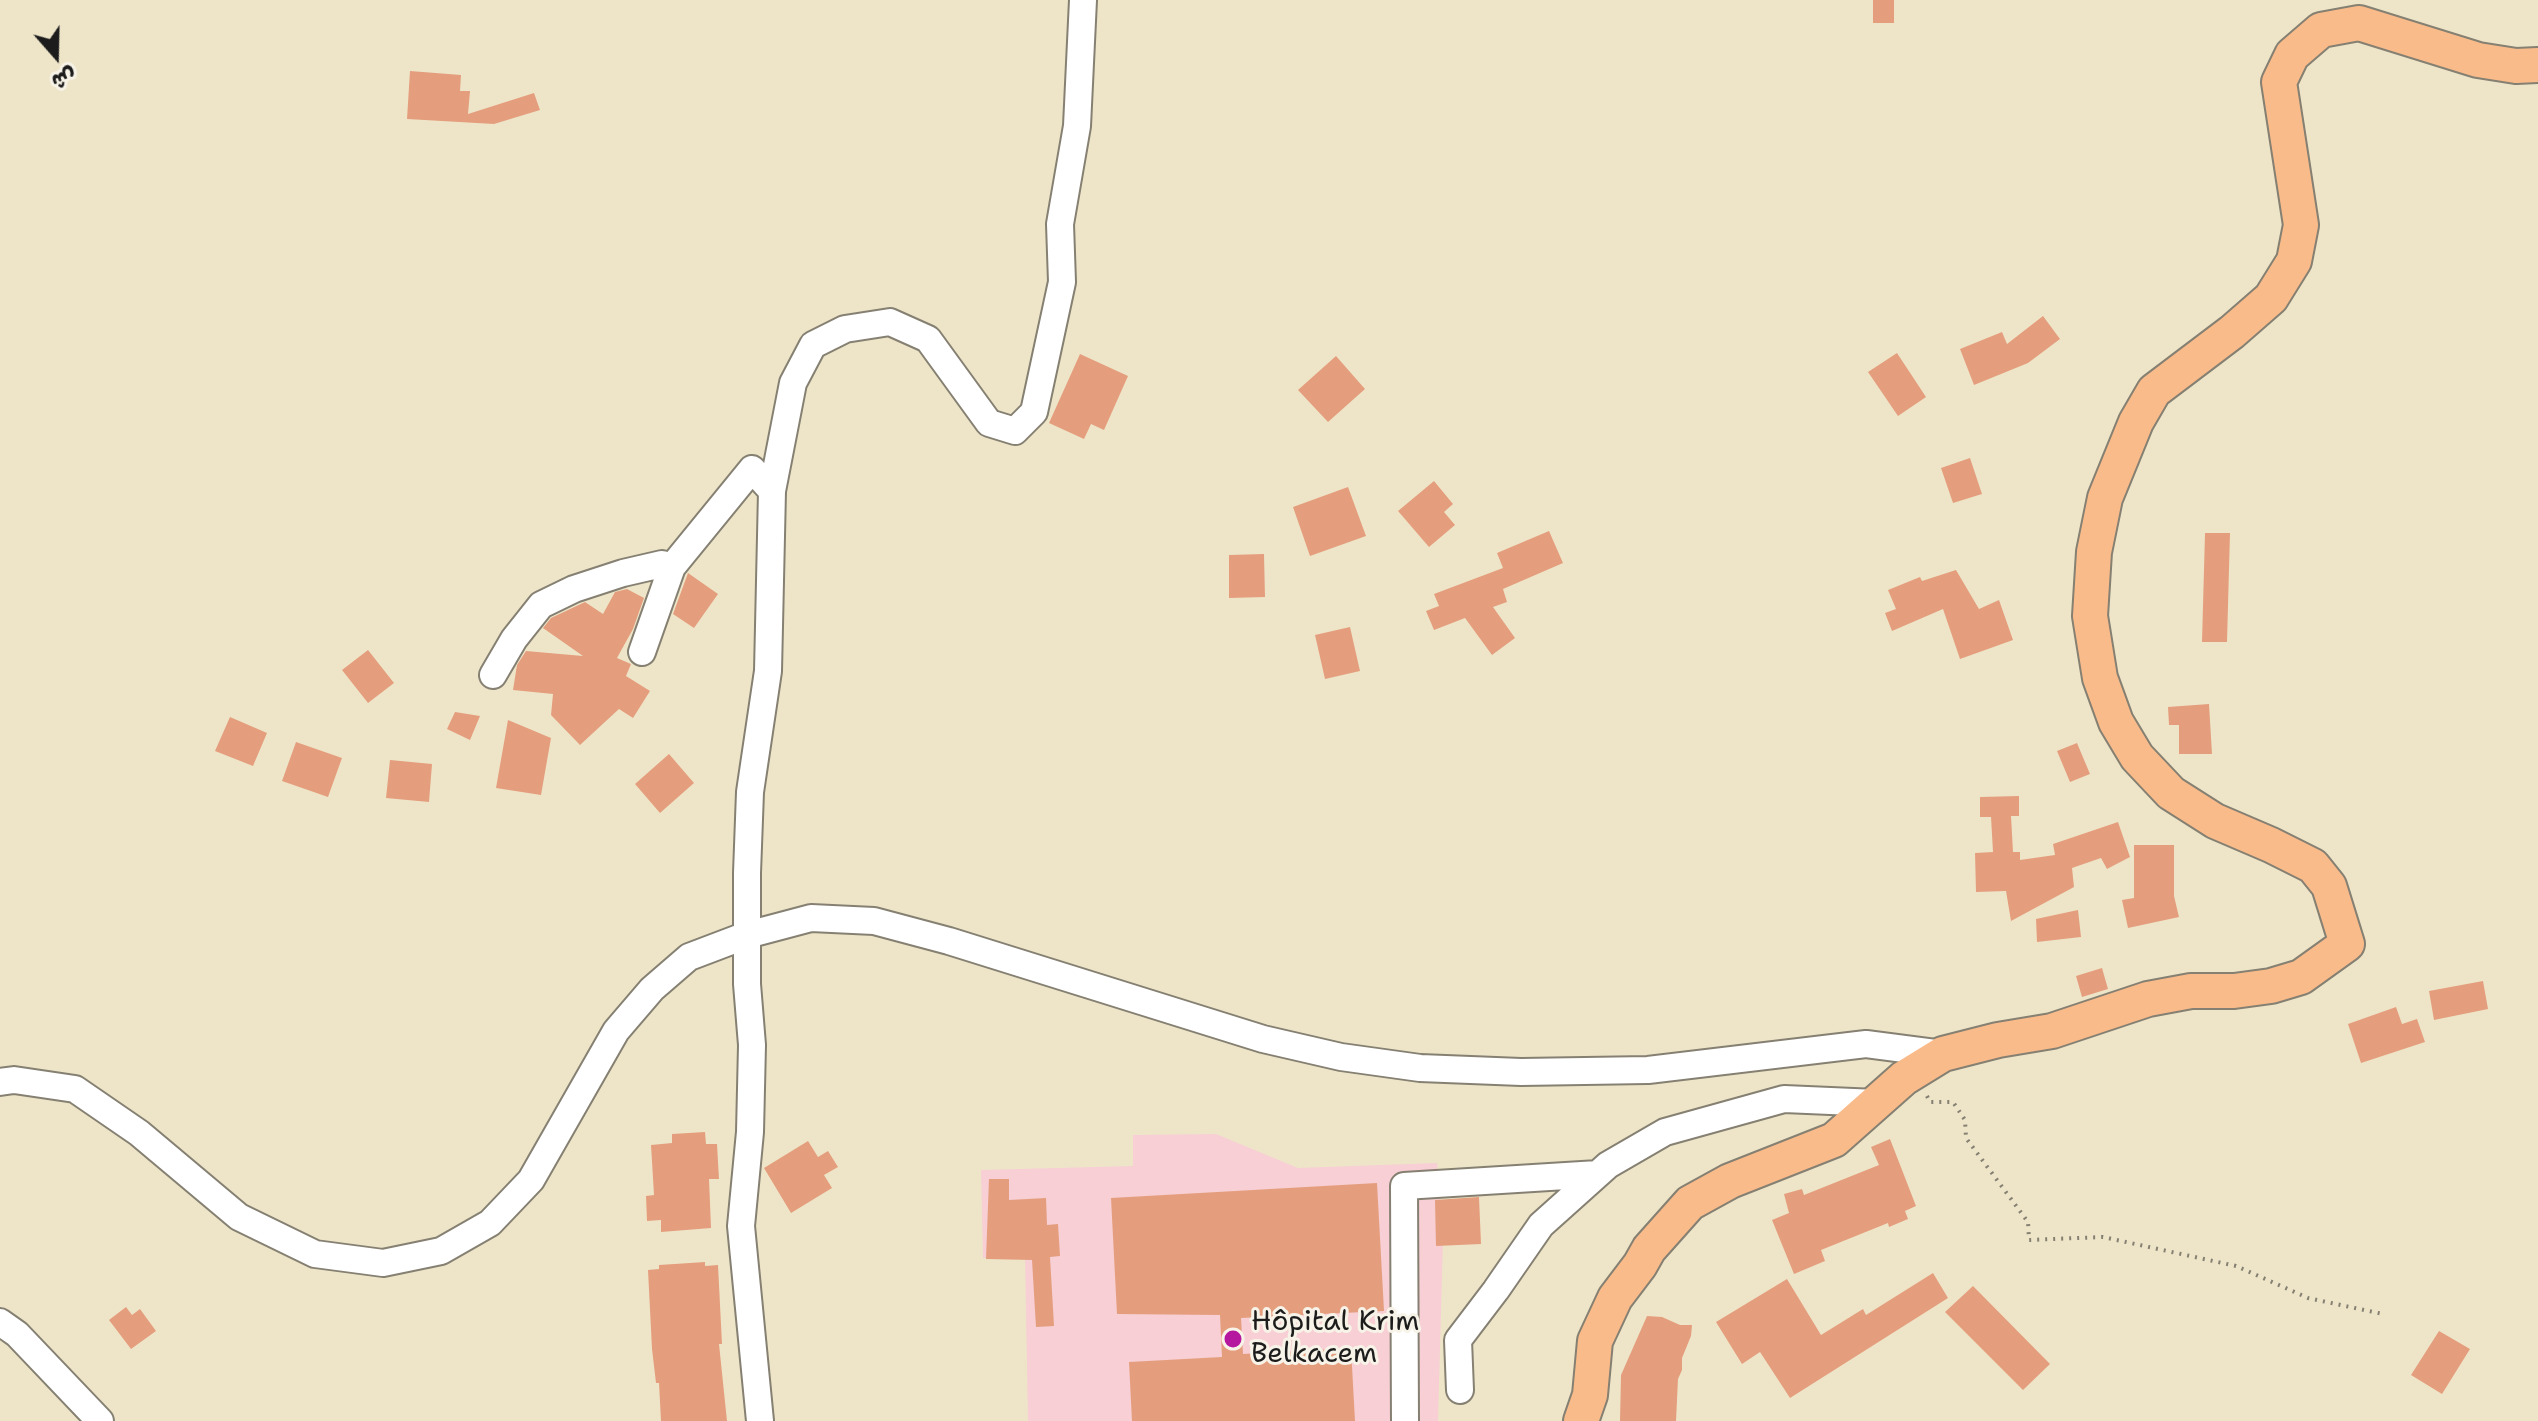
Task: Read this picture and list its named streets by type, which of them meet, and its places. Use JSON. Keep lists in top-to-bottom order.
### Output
{
  "places": ["Hôpital Krim Belkacem"],
  "north": "bottom"
}
